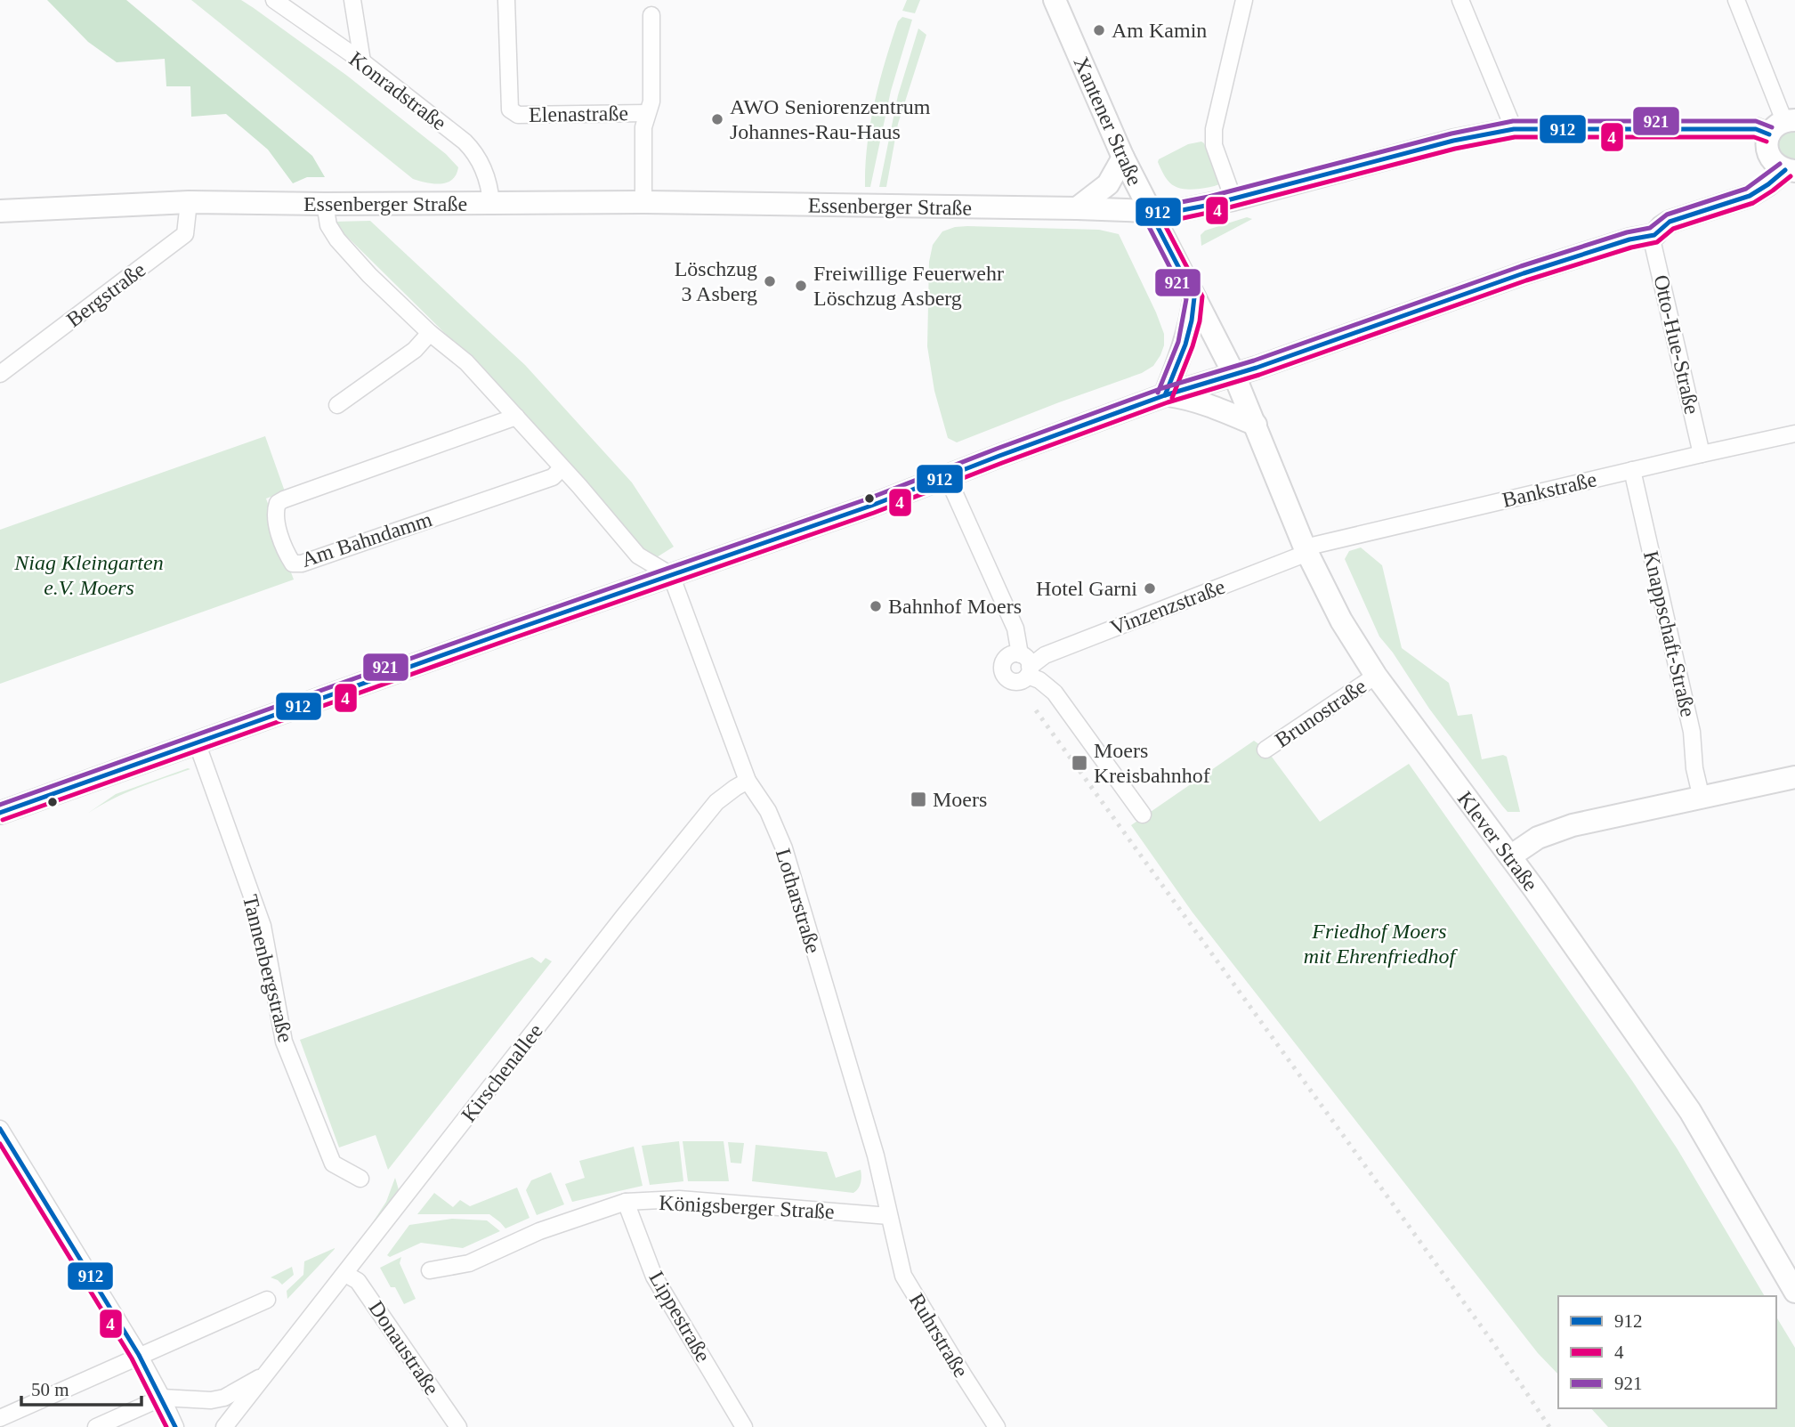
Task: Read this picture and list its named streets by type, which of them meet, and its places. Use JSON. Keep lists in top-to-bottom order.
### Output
{
  "streets": {
    "main road": ["Xantener Straße", "Essenberger Straße", "Klever Straße"],
    "street": [
      "Konradstraße",
      "Elenastraße",
      "Bergstraße",
      "Otto-Hue-Straße",
      "Bankstraße",
      "Am Bahndamm",
      "Vinzenzstraße",
      "Knappschaft-Straße",
      "Brunostraße",
      "Lotharstraße",
      "Tannenbergstraße",
      "Kirschenallee",
      "Königsberger Straße",
      "Lippestraße",
      "Ruhrstraße",
      "Donaustraße"
    ]
  },
  "crossings": [
    ["Konradstraße", "Essenberger Straße"],
    ["Elenastraße", "Essenberger Straße"],
    ["Xantener Straße", "Essenberger Straße"],
    ["Xantener Straße", "Klever Straße"],
    ["Essenberger Straße", "Bergstraße"],
    ["Otto-Hue-Straße", "Bankstraße"],
    ["Bankstraße", "Vinzenzstraße"],
    ["Bankstraße", "Knappschaft-Straße"],
    ["Bankstraße", "Klever Straße"],
    ["Vinzenzstraße", "Klever Straße"],
    ["Brunostraße", "Klever Straße"],
    ["Lotharstraße", "Kirschenallee"],
    ["Lotharstraße", "Königsberger Straße"],
    ["Lotharstraße", "Ruhrstraße"],
    ["Kirschenallee", "Donaustraße"],
    ["Königsberger Straße", "Lippestraße"]
  ],
  "parks": ["Niag Kleingarten e.V. Moers", "Friedhof Moers mit Ehrenfriedhof"],
  "places": {
    "other": [
      "Am Kamin",
      "AWO Seniorenzentrum Johannes-Rau-Haus",
      "Löschzug 3 Asberg",
      "Freiwillige Feuerwehr Löschzug Asberg",
      "Hotel Garni",
      "Bahnhof Moers"
    ],
    "transit": ["Moers Kreisbahnhof", "Moers"]
  },
  "lines": ["transit line 921", "transit line 912", "transit line 4"],
  "legend": ["912", "4", "921"],
  "scale_bar": "50 m"
}
